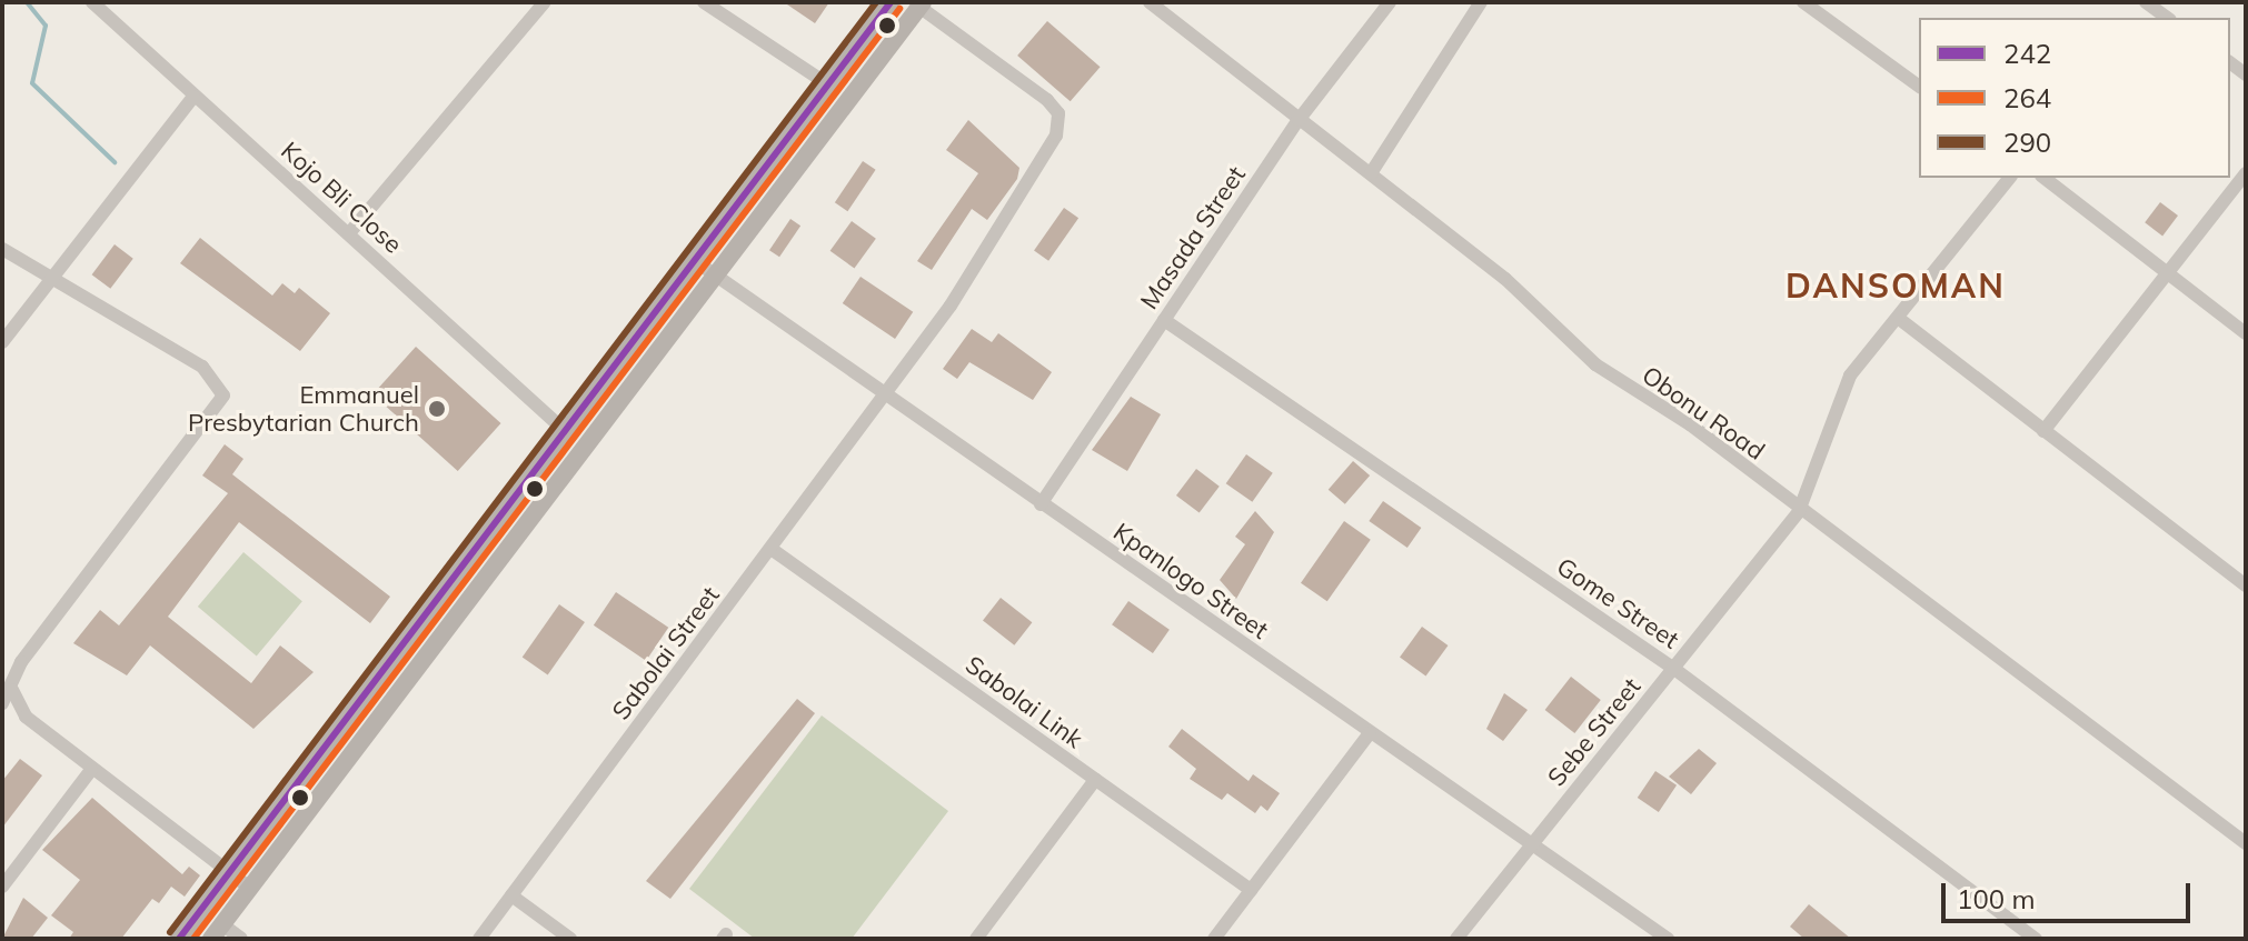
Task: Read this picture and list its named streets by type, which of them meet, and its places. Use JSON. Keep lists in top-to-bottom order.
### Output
{
  "streets": {
    "street": [
      "Kojo Bli Close",
      "Masada Street",
      "Obonu Road",
      "Kpanlogo Street",
      "Gome Street",
      "Sabolai Street",
      "Sabolai Link",
      "Sebe Street"
    ]
  },
  "crossings": [
    ["Masada Street", "Obonu Road"],
    ["Masada Street", "Kpanlogo Street"],
    ["Masada Street", "Gome Street"],
    ["Obonu Road", "Sebe Street"],
    ["Kpanlogo Street", "Sabolai Street"],
    ["Kpanlogo Street", "Sebe Street"],
    ["Gome Street", "Sebe Street"],
    ["Sabolai Street", "Sabolai Link"]
  ],
  "districts": ["DANSOMAN"],
  "places": ["Emmanuel Presbytarian Church"],
  "lines": ["transit line 242", "transit line 290", "transit line 264"],
  "legend": ["242", "264", "290"],
  "scale_bar": "100 m"
}
